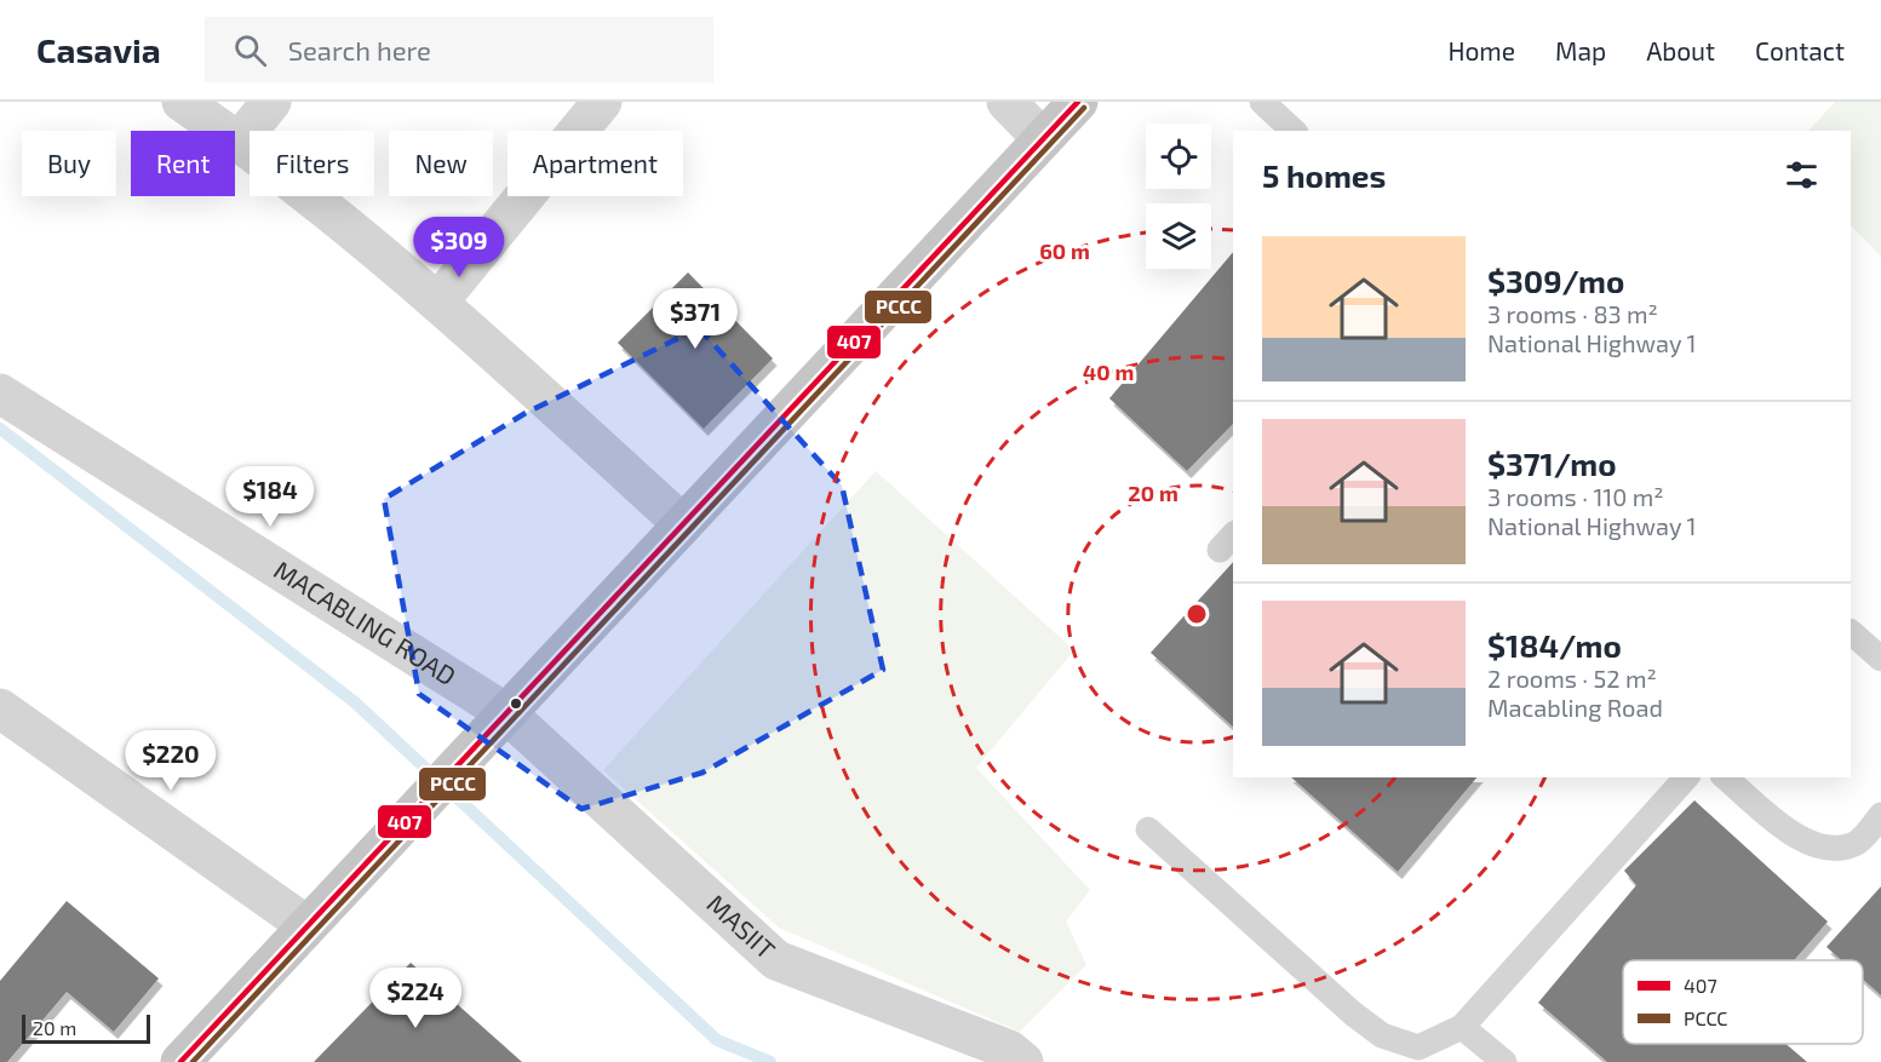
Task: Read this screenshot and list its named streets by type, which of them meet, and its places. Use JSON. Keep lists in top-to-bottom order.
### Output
{
  "streets": {
    "street": ["MACABLING ROAD", "MASIIT"]
  },
  "crossings": [
    ["MACABLING ROAD", "MASIIT"]
  ],
  "lines": ["transit line 407", "transit line PCCC"],
  "legend": ["407", "PCCC"],
  "scale_bar": "20 m",
  "page": {
    "header": "Casavia",
    "search": "Search here",
    "nav": [
      "Home",
      "Map",
      "About",
      "Contact"
    ],
    "chip": [
      "Buy",
      "Rent",
      "Filters",
      "New",
      "Apartment"
    ],
    "heading": "5 homes",
    "price": [
      "$309",
      "$371",
      "$184",
      "$220",
      "$224"
    ],
    "list": [
      {
        "name": "$309/mo",
        "note": "3 rooms · 83 m² · National Highway 1"
      },
      {
        "name": "$371/mo",
        "note": "3 rooms · 110 m² · National Highway 1"
      },
      {
        "name": "$184/mo",
        "note": "2 rooms · 52 m² · Macabling Road"
      }
    ],
    "scale": "20 m"
  },
  "rings": ["60 m", "40 m", "20 m"]
}
